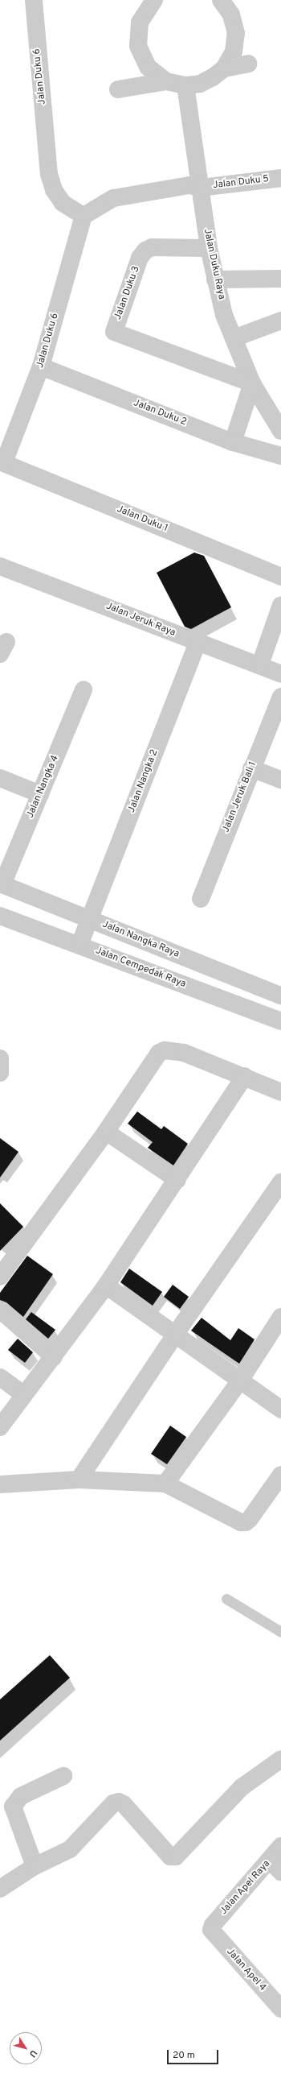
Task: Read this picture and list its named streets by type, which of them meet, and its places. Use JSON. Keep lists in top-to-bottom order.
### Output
{
  "streets": {
    "street": [
      "Jalan Duku 6",
      "Jalan Duku 5",
      "Jalan Duku Raya",
      "Jalan Duku 3",
      "Jalan Duku 2",
      "Jalan Duku 1",
      "Jalan Jeruk Raya",
      "Jalan Nangka 2",
      "Jalan Nangka 4",
      "Jalan Jeruk Bali 1",
      "Jalan Nangka Raya",
      "Jalan Cempedak Raya",
      "Jalan Apel Raya",
      "Jalan Apel 4"
    ]
  },
  "crossings": [
    ["Jalan Duku 6", "Jalan Duku 2"],
    ["Jalan Duku 6", "Jalan Duku 1"],
    ["Jalan Duku 5", "Jalan Duku Raya"],
    ["Jalan Duku Raya", "Jalan Duku 3"],
    ["Jalan Jeruk Raya", "Jalan Nangka 2"],
    ["Jalan Nangka 2", "Jalan Nangka Raya"],
    ["Jalan Nangka 2", "Jalan Cempedak Raya"],
    ["Jalan Nangka 4", "Jalan Nangka Raya"],
    ["Jalan Apel Raya", "Jalan Apel 4"]
  ],
  "scale_bar": "20 m",
  "north": "bottom right"
}
